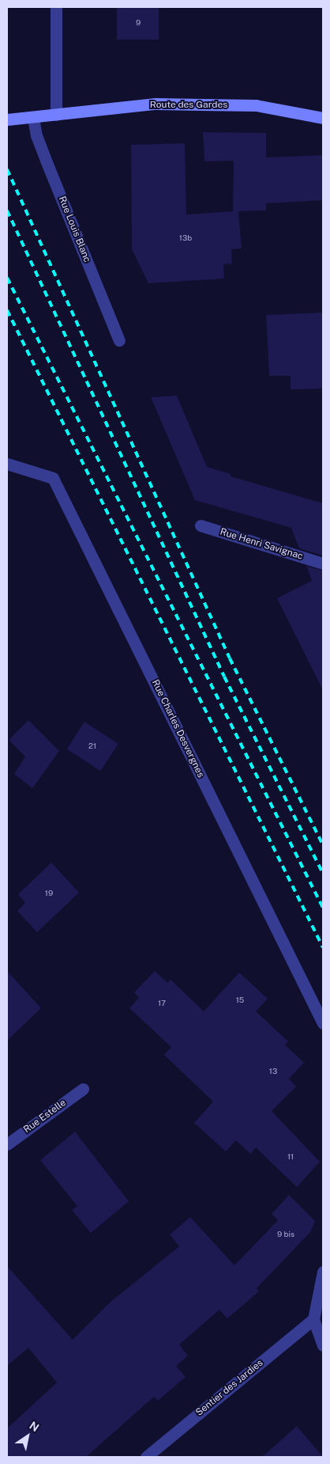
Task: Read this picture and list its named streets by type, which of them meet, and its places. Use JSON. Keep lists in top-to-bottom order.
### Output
{
  "streets": {
    "main road": ["Route des Gardes"],
    "street": [
      "Rue Louis Blanc",
      "Rue Henri Savignac",
      "Rue Charles Desvergnes",
      "Rue Estelle",
      "Sentier des Jardies"
    ]
  },
  "crossings": [
    ["Route des Gardes", "Rue Louis Blanc"]
  ],
  "house_numbers": [
    "9",
    "13b",
    "21",
    "19",
    "15",
    "17",
    "13",
    "11",
    "9 bis"
  ],
  "north": "top right"
}
